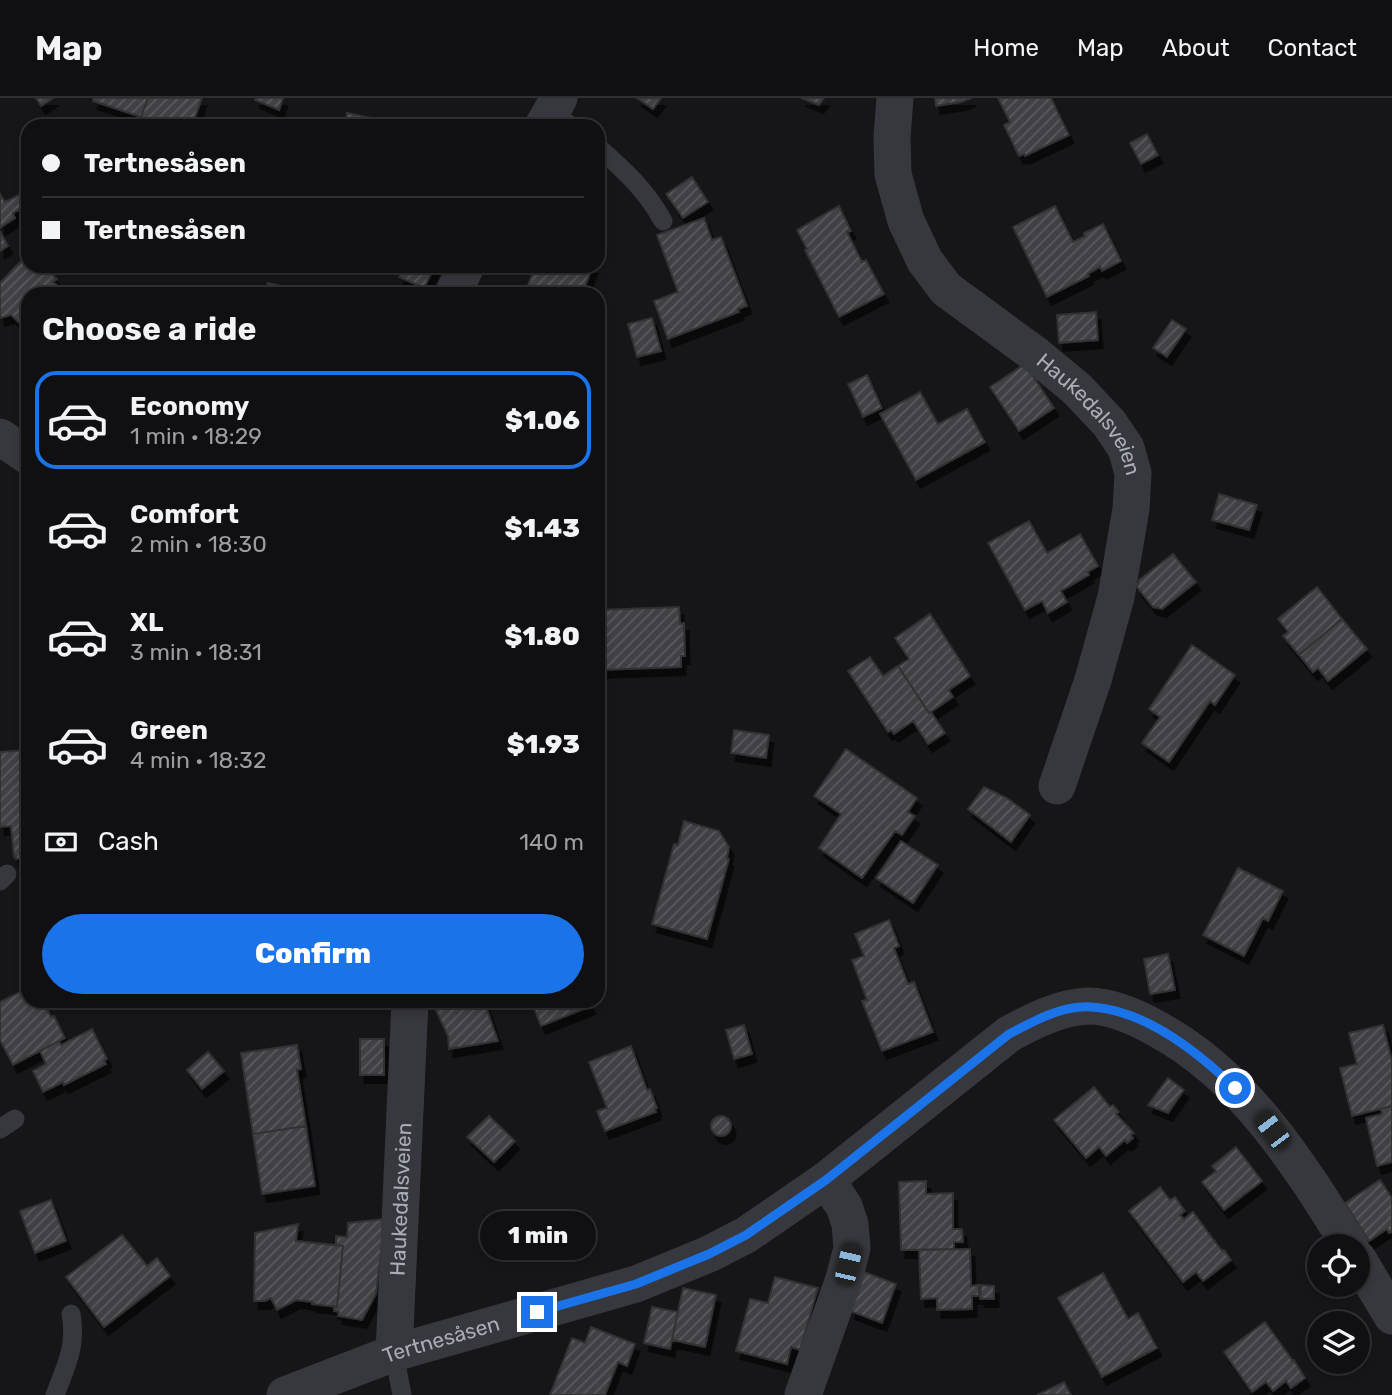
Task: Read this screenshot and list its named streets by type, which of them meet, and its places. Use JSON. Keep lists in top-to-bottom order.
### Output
{
  "streets": {
    "street": ["Haukedalsveien", "Tertnesåsen"]
  },
  "crossings": [
    ["Haukedalsveien", "Tertnesåsen"]
  ],
  "page": {
    "header": "Map",
    "nav": [
      "Home",
      "Map",
      "About",
      "Contact"
    ],
    "banner": ["Tertnesåsen", "Tertnesåsen"],
    "heading": "Choose a ride",
    "list": [
      {
        "name": "Economy",
        "note": "1 min · 18:29",
        "value": "$1.06"
      },
      {
        "name": "Comfort",
        "note": "2 min · 18:30",
        "value": "$1.43"
      },
      {
        "name": "XL",
        "note": "3 min · 18:31",
        "value": "$1.80"
      },
      {
        "name": "Green",
        "note": "4 min · 18:32",
        "value": "$1.93"
      }
    ],
    "pay": ["Cash", "140 m"],
    "buttons": "Confirm",
    "bubble": "1 min"
  }
}
